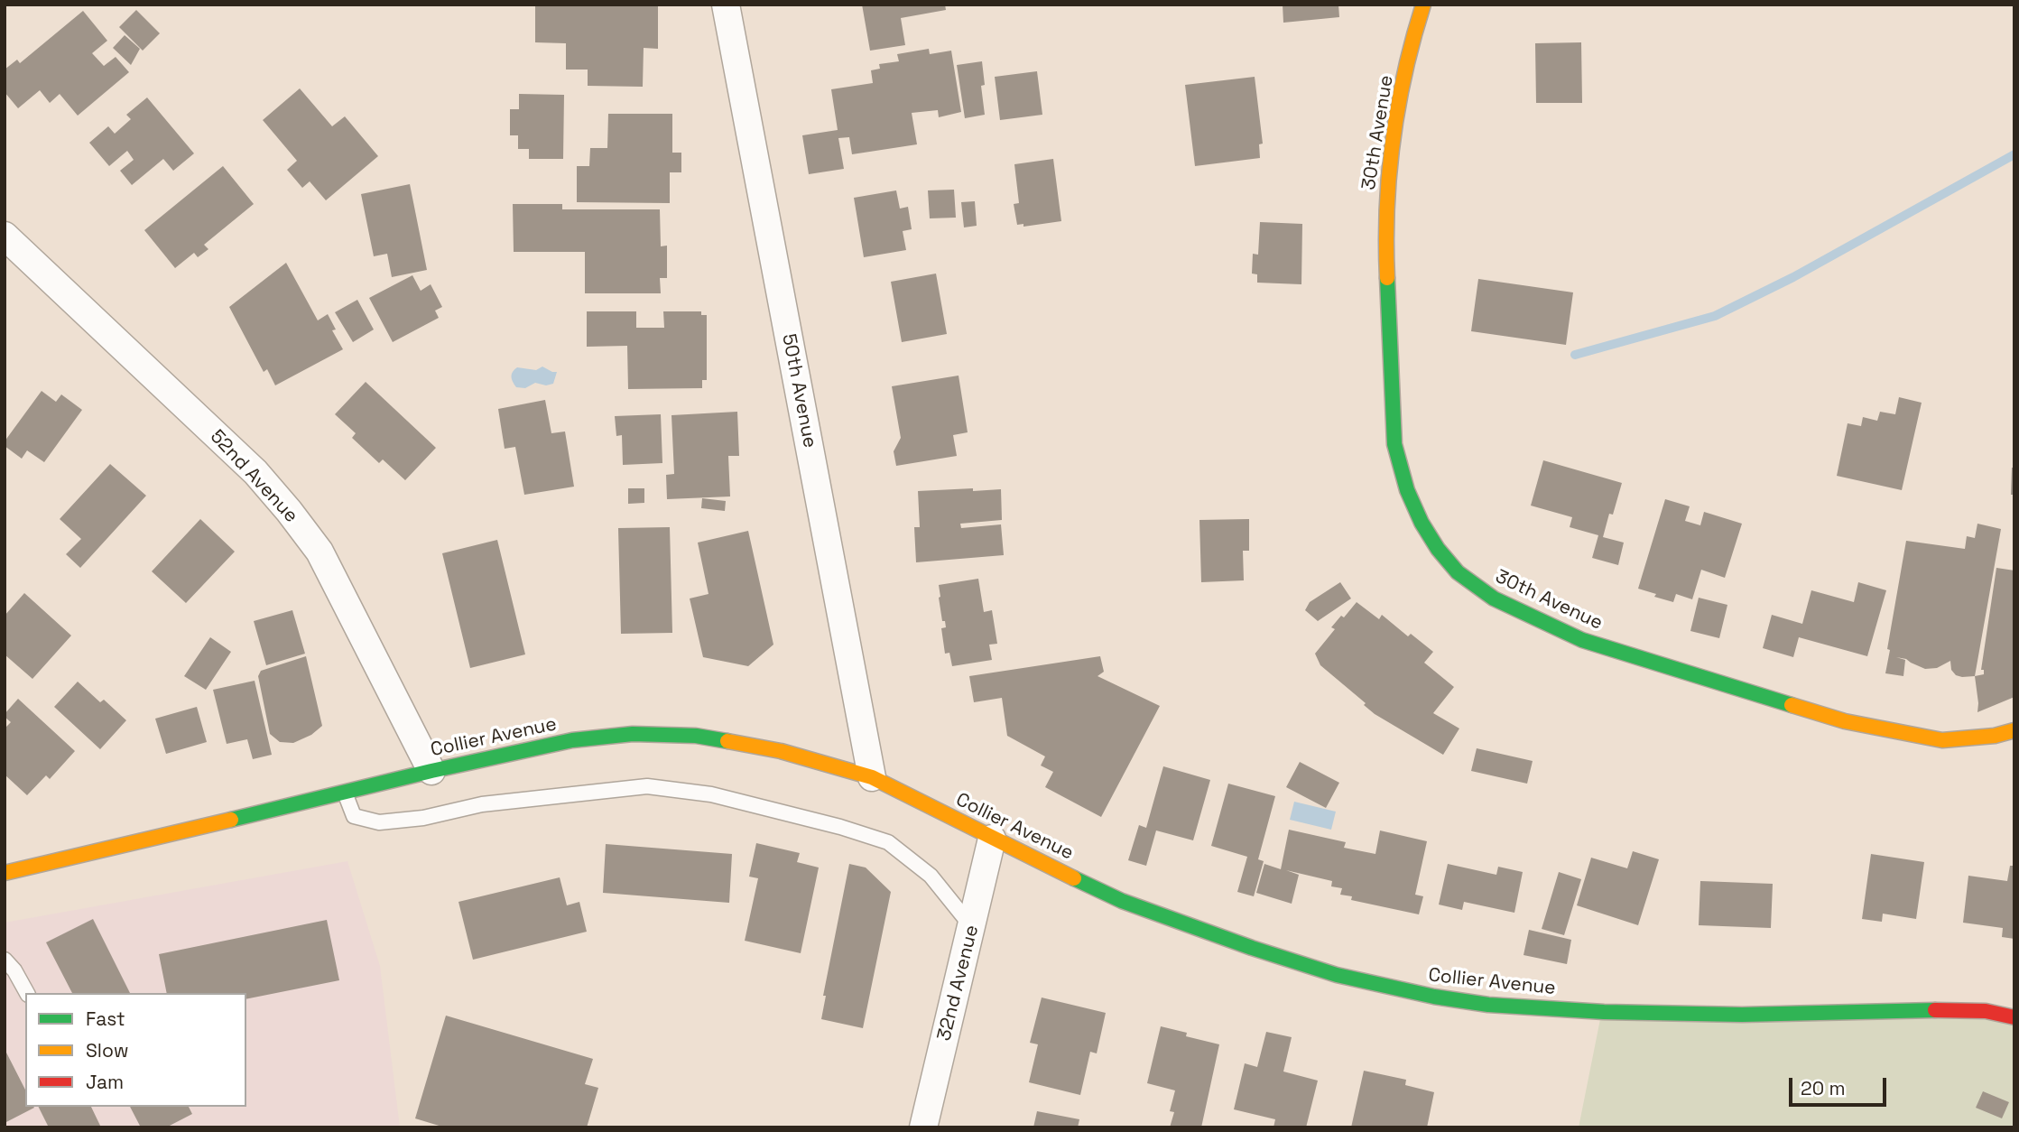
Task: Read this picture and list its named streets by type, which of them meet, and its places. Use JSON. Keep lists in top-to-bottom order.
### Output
{
  "streets": {
    "street": [
      "30th Avenue",
      "50th Avenue",
      "52nd Avenue",
      "Collier Avenue",
      "32nd Avenue"
    ]
  },
  "crossings": [
    ["50th Avenue", "Collier Avenue"],
    ["52nd Avenue", "Collier Avenue"],
    ["Collier Avenue", "32nd Avenue"]
  ],
  "legend": ["Fast", "Slow", "Jam"],
  "scale_bar": "20 m"
}
